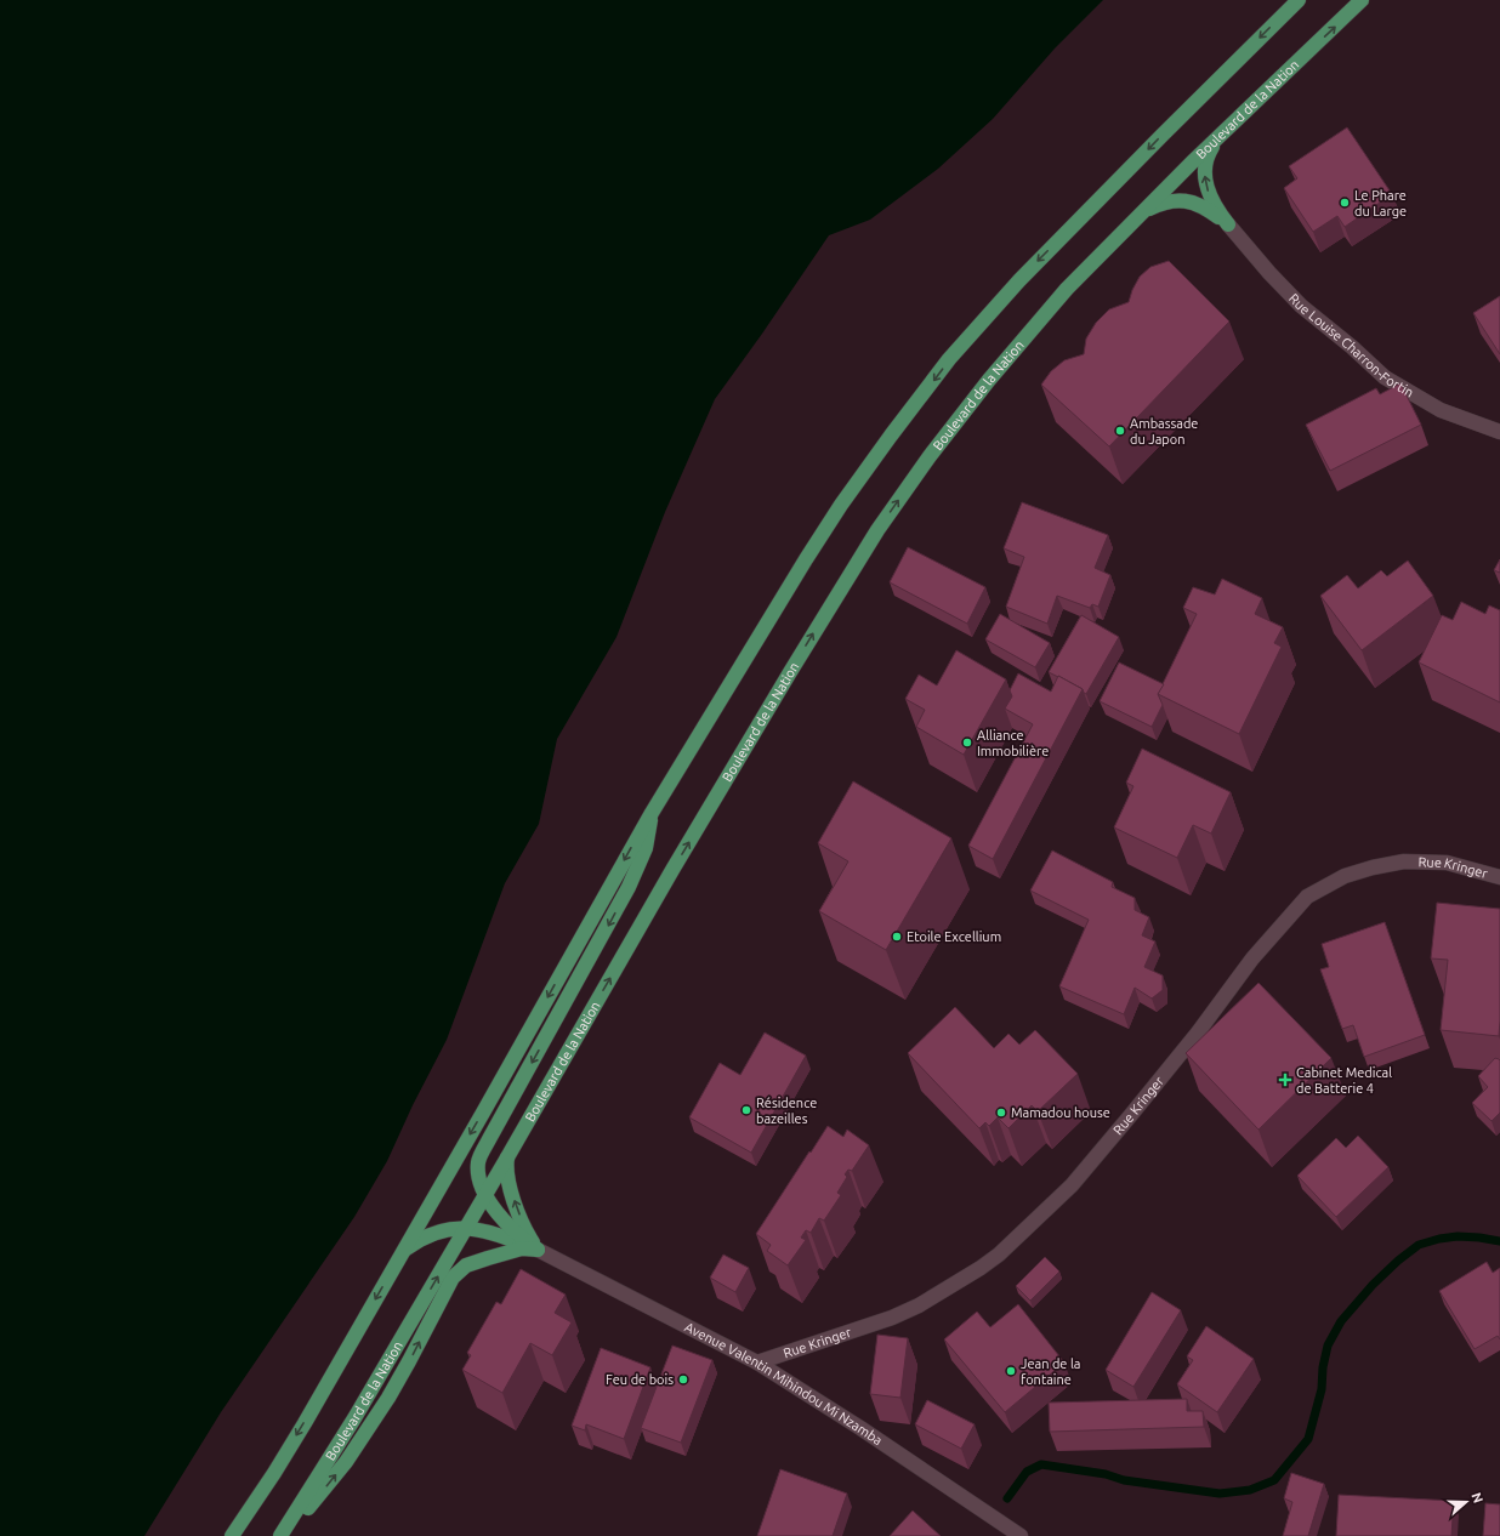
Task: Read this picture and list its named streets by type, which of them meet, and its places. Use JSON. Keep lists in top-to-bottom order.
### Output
{
  "streets": {
    "main road": ["Boulevard de la Nation"],
    "street": ["Rue Louise Charron-Fortin", "Rue Kringer", "Avenue Valentin Mihindou Mi Nzamba"]
  },
  "crossings": [
    ["Rue Kringer", "Avenue Valentin Mihindou Mi Nzamba"]
  ],
  "places": {
    "other": [
      "Le Phare du Large",
      "Ambassade du Japon",
      "Alliance Immobilière",
      "Etoile Excellium",
      "Résidence bazeilles",
      "Mamadou house",
      "Jean de la fontaine",
      "Feu de bois"
    ],
    "health": ["Cabinet Medical de Batterie 4"]
  },
  "north": "right"
}
